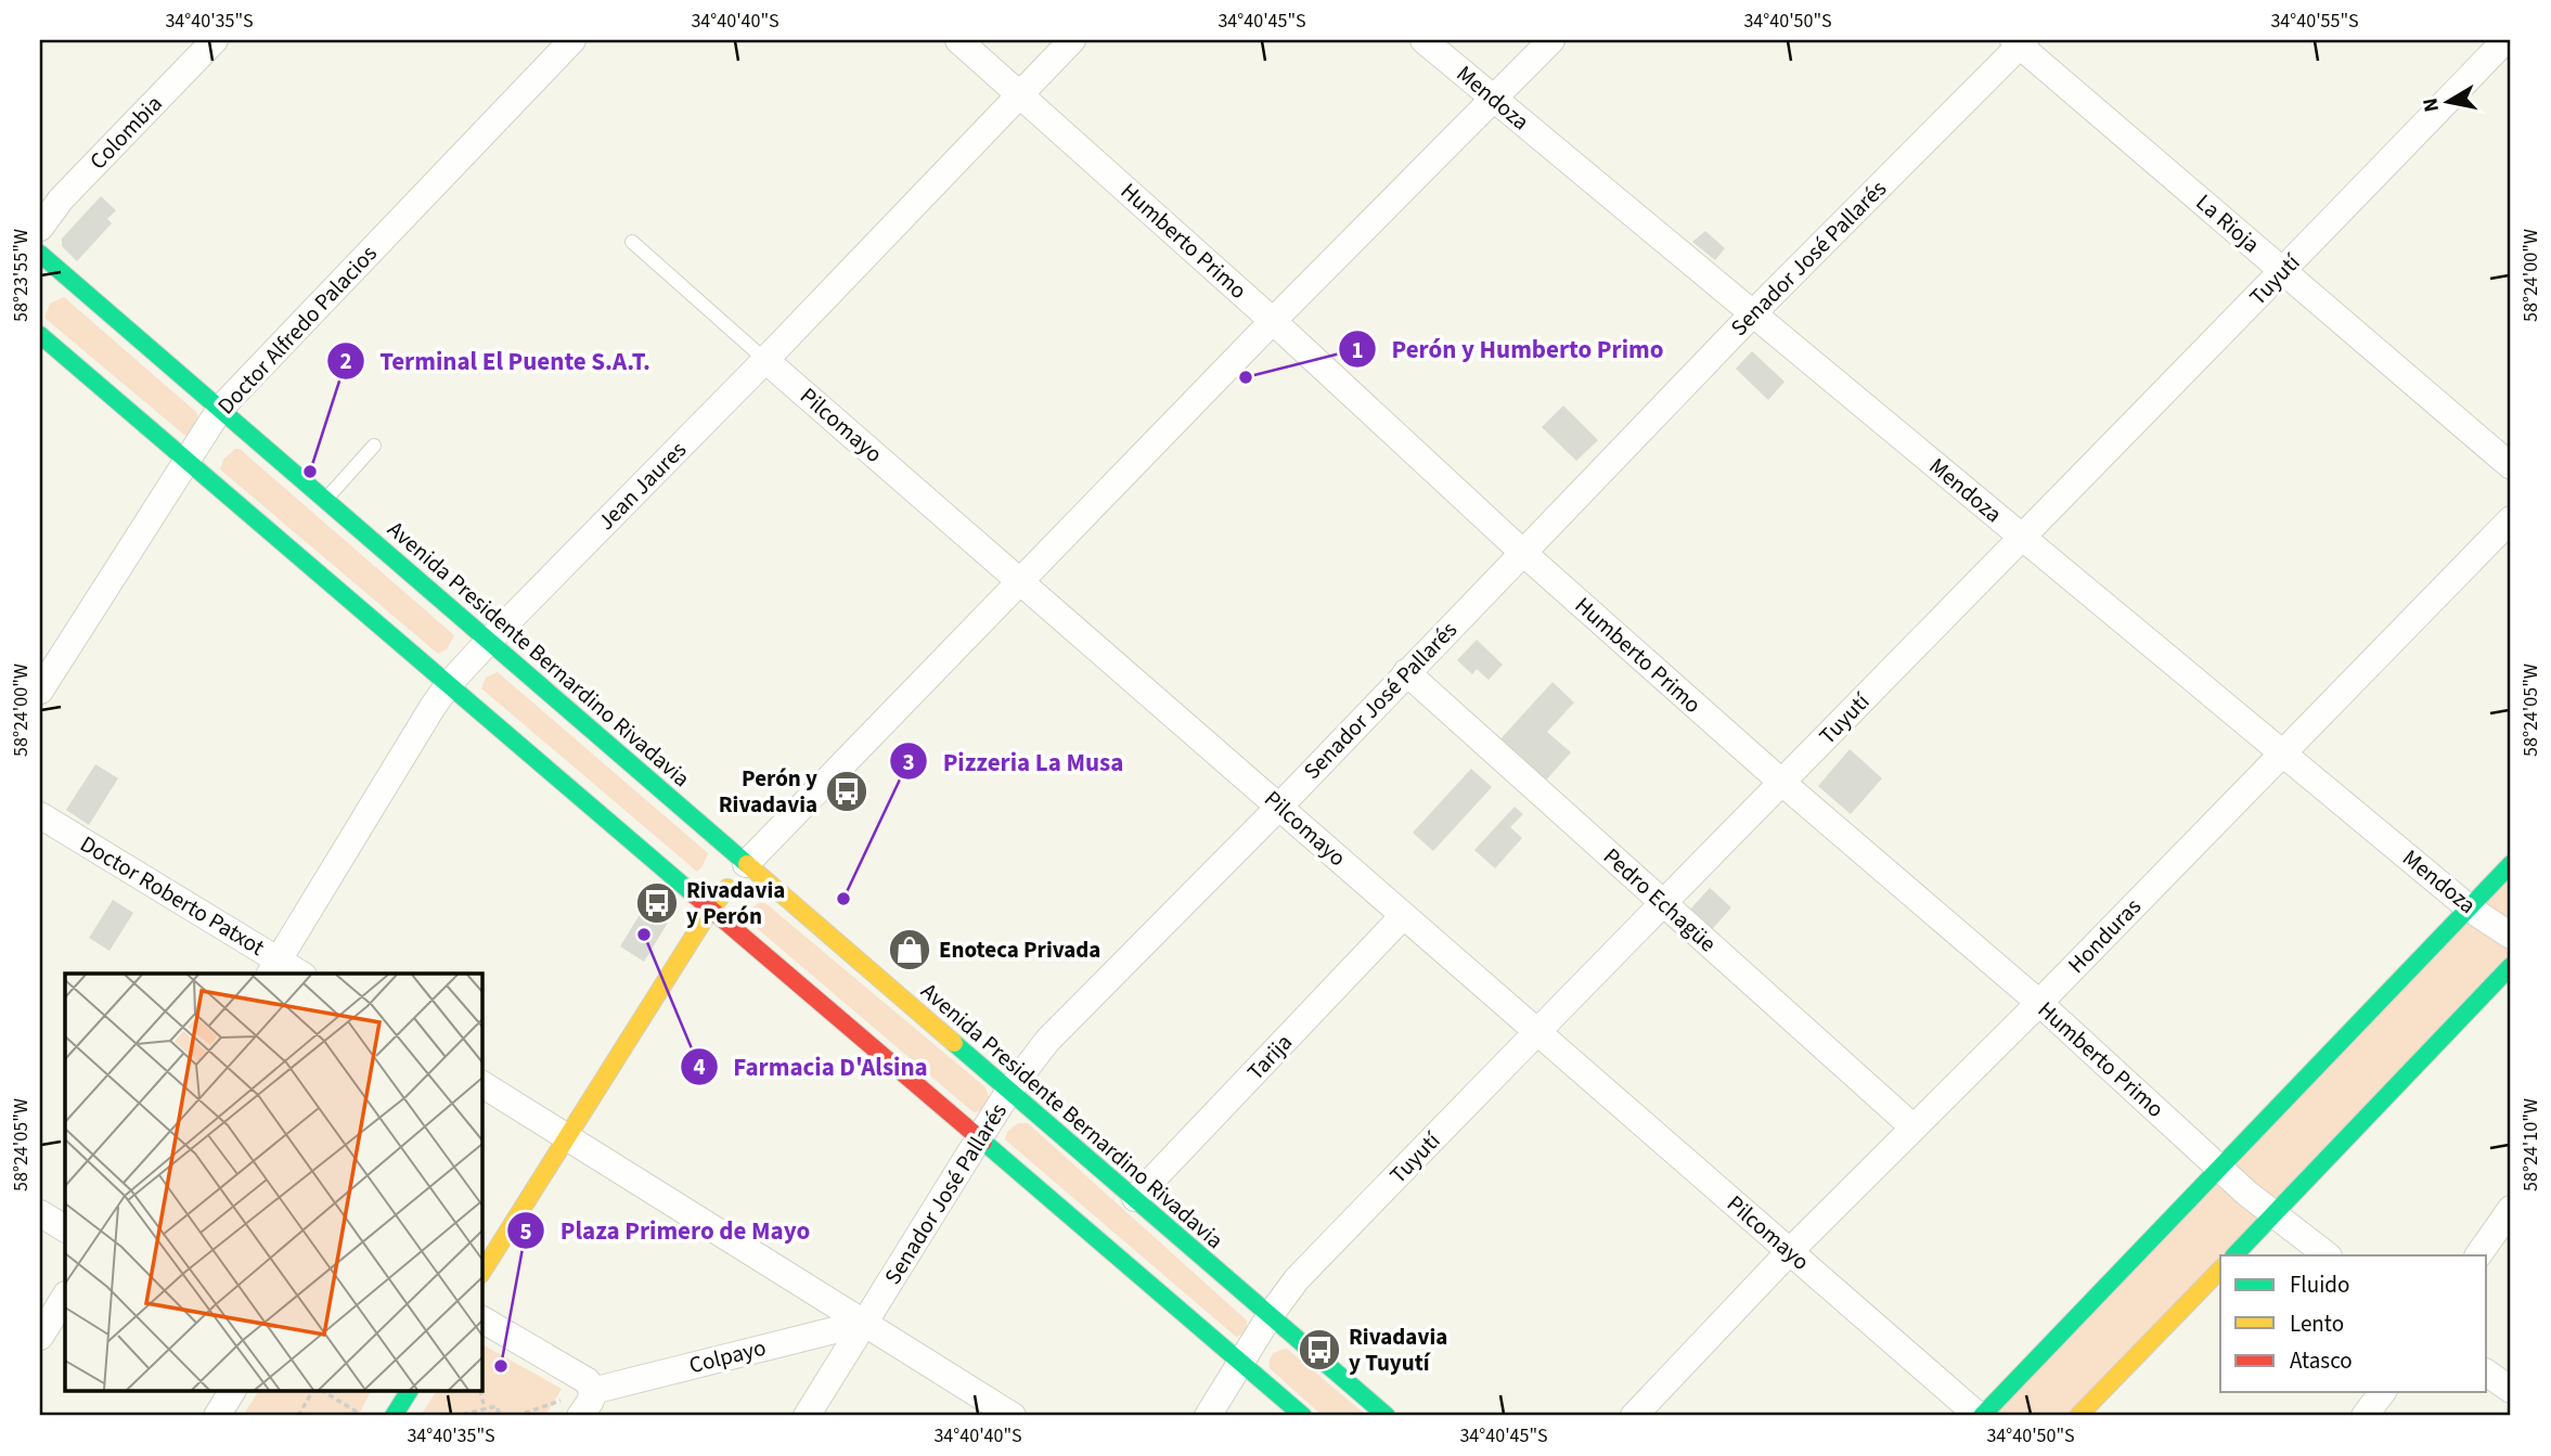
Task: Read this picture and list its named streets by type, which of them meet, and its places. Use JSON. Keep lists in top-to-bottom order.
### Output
{
  "streets": {
    "main road": ["Avenida Presidente Bernardino Rivadavia"],
    "street": [
      "Mendoza",
      "Colombia",
      "La Rioja",
      "Humberto Primo",
      "Senador José Pallarés",
      "Tuyutí",
      "Doctor Alfredo Palacios",
      "Pilcomayo",
      "Jean Jaures",
      "Doctor Roberto Patxot",
      "Pedro Echagüe",
      "Honduras",
      "Tarija",
      "Colpayo"
    ]
  },
  "crossings": [
    ["Mendoza", "Senador José Pallarés"],
    ["Mendoza", "Tuyutí"],
    ["Mendoza", "Honduras"],
    ["La Rioja", "Senador José Pallarés"],
    ["La Rioja", "Tuyutí"],
    ["Humberto Primo", "Senador José Pallarés"],
    ["Humberto Primo", "Tuyutí"],
    ["Humberto Primo", "Jean Jaures"],
    ["Humberto Primo", "Honduras"],
    ["Senador José Pallarés", "Pilcomayo"],
    ["Senador José Pallarés", "Avenida Presidente Bernardino Rivadavia"],
    ["Senador José Pallarés", "Pedro Echagüe"],
    ["Senador José Pallarés", "Colpayo"],
    ["Tuyutí", "Pilcomayo"],
    ["Tuyutí", "Avenida Presidente Bernardino Rivadavia"],
    ["Tuyutí", "Pedro Echagüe"],
    ["Doctor Alfredo Palacios", "Avenida Presidente Bernardino Rivadavia"],
    ["Pilcomayo", "Jean Jaures"],
    ["Pilcomayo", "Honduras"],
    ["Pilcomayo", "Tarija"],
    ["Jean Jaures", "Avenida Presidente Bernardino Rivadavia"],
    ["Jean Jaures", "Doctor Roberto Patxot"],
    ["Avenida Presidente Bernardino Rivadavia", "Tarija"],
    ["Pedro Echagüe", "Honduras"]
  ],
  "places": {
    "other": [
      "Perón y Humberto Primo",
      "Terminal El Puente S.A.T.",
      "Pizzeria La Musa",
      "Farmacia D'Alsina",
      "Plaza Primero de Mayo"
    ],
    "bus stop": ["Perón y Rivadavia", "Rivadavia y Perón", "Rivadavia y Tuyutí"],
    "shop": ["Enoteca Privada"]
  },
  "legend": ["Fluido", "Lento", "Atasco"],
  "north": "left",
  "coordinates": [
    "34°40'35\"S",
    "34°40'40\"S",
    "34°40'45\"S",
    "34°40'50\"S",
    "34°40'55\"S",
    "58°24'00\"W",
    "58°23'55\"W",
    "58°24'05\"W",
    "58°24'10\"W"
  ]
}
